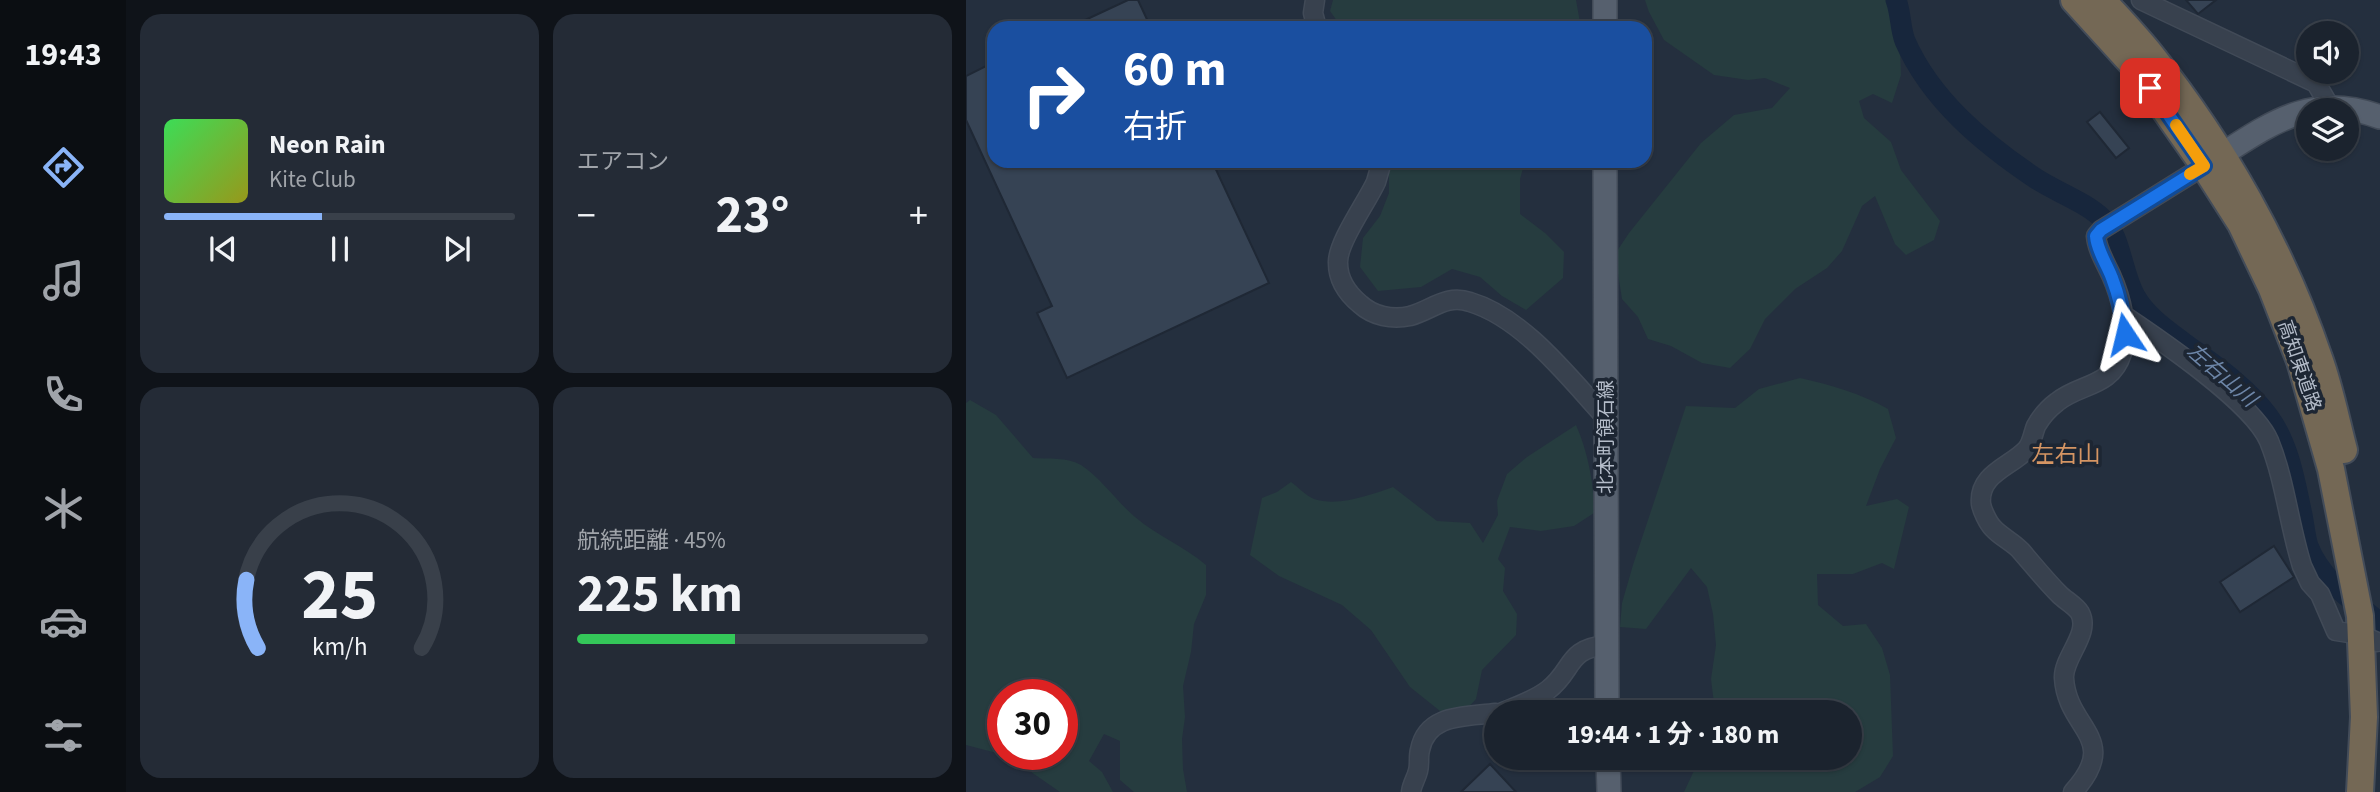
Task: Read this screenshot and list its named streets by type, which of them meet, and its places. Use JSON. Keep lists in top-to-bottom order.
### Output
{
  "streets": {
    "highway": ["高知東道路"],
    "main road": ["北本町領石線"]
  },
  "districts": ["左右山"],
  "water": ["左右山川"],
  "page": {
    "tabs": "19:43",
    "tile": [
      "エアコン",
      ["航続距離 · 45%", "225 km"]
    ],
    "turn": ["60 m", "右折"],
    "song": ["Neon Rain", "Kite Club"],
    "heat": ["−", "23°", "+"],
    "limit": "30",
    "trip": "19:44 · 1 分 · 180 m",
    "gauge": ["25", "km/h"]
  }
}
